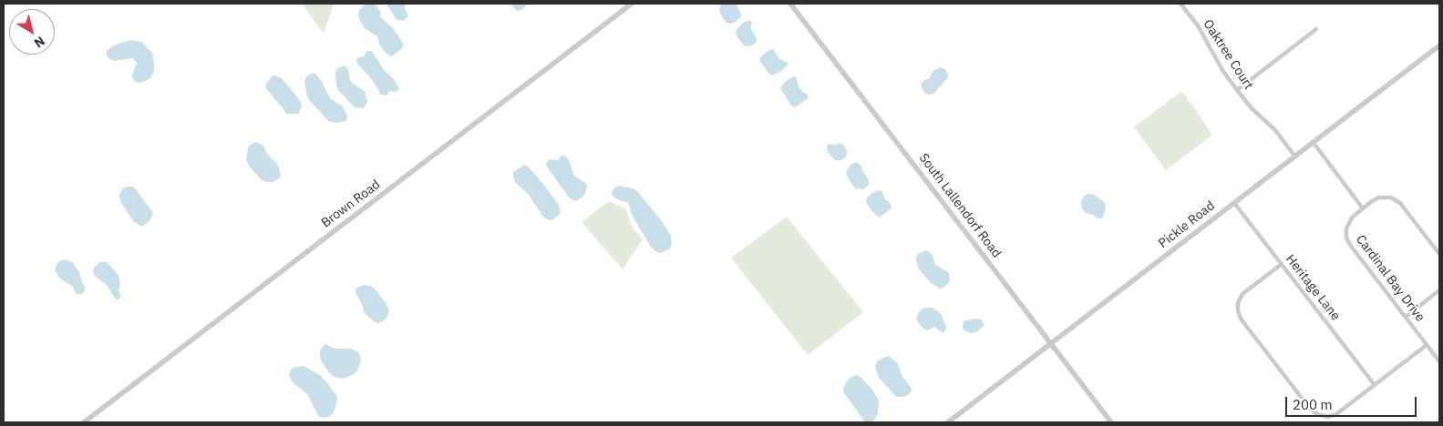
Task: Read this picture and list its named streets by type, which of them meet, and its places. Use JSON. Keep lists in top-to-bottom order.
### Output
{
  "streets": {
    "street": [
      "Oaktree Court",
      "Brown Road",
      "South Lallendorf Road",
      "Pickle Road",
      "Cardinal Bay Drive",
      "Heritage Lane"
    ]
  },
  "crossings": [
    ["Oaktree Court", "Pickle Road"],
    ["South Lallendorf Road", "Pickle Road"],
    ["Pickle Road", "Heritage Lane"]
  ],
  "scale_bar": "200 m",
  "north": "bottom right"
}
